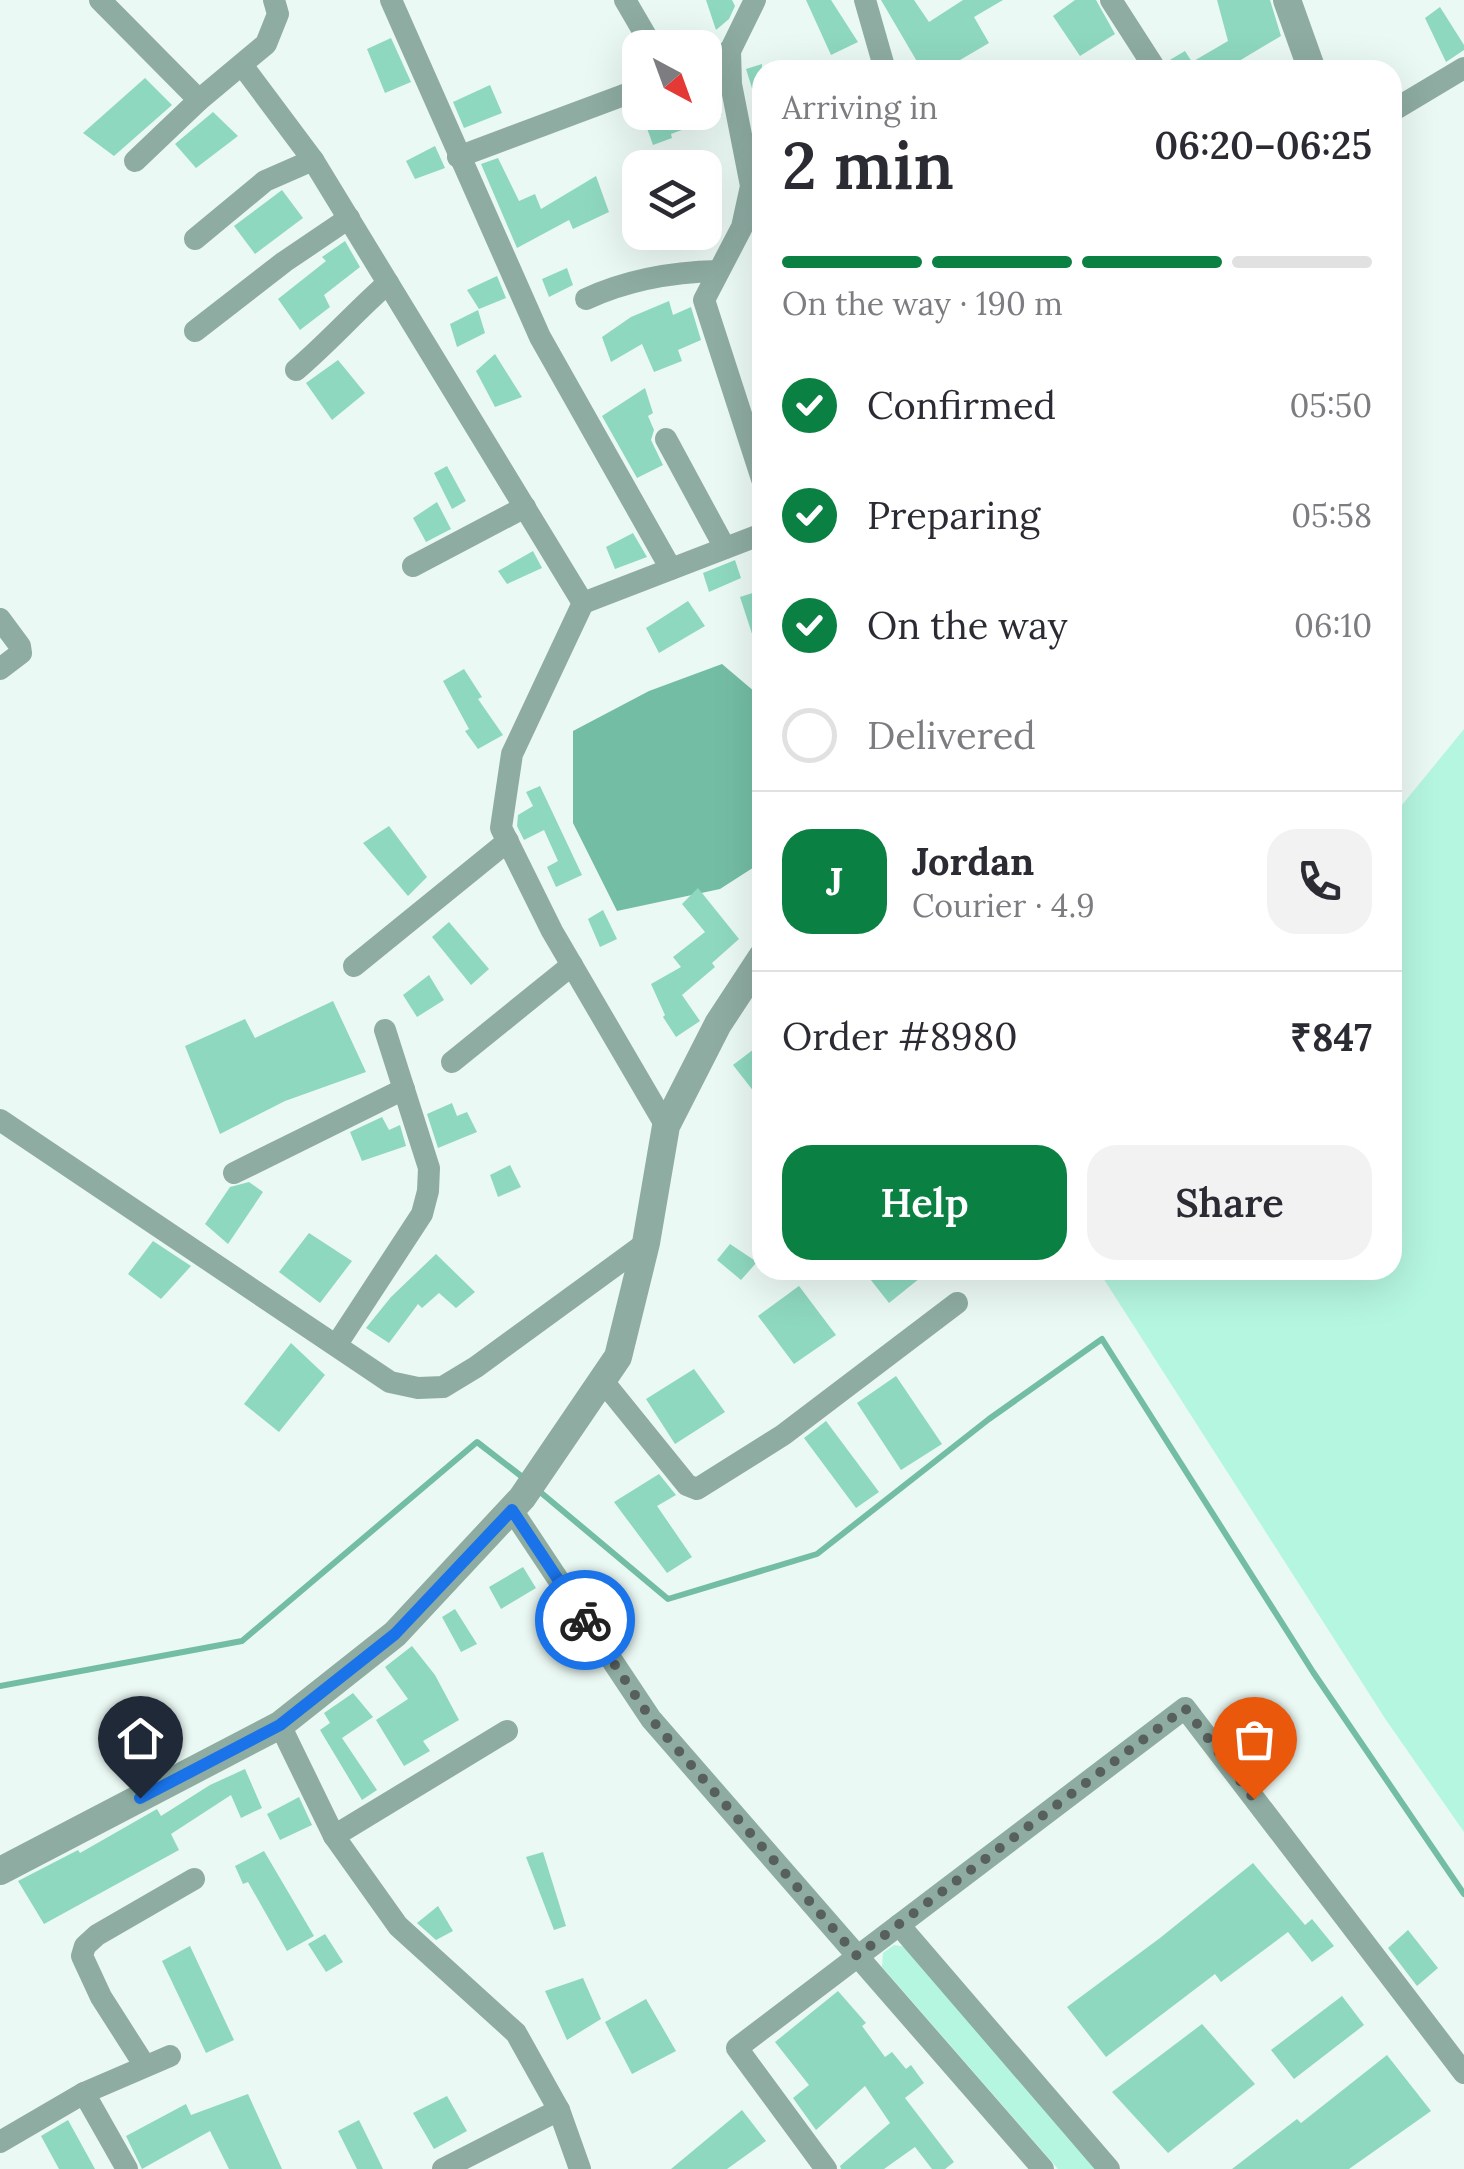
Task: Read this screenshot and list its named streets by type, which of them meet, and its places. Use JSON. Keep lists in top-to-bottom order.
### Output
{
  "north": "bottom right",
  "page": {
    "heading": ["2 min", "Arriving in", "06:20–06:25"],
    "panel": [
      "Jordan",
      "Courier · 4.9",
      "Order #8980",
      "₹847"
    ],
    "bar": "On the way · 190 m",
    "list": [
      ["Confirmed", "05:50"],
      ["Preparing", "05:58"],
      ["On the way", "06:10"],
      "Delivered"
    ],
    "round": "J",
    "buttons": ["Help", "Share"]
  }
}
